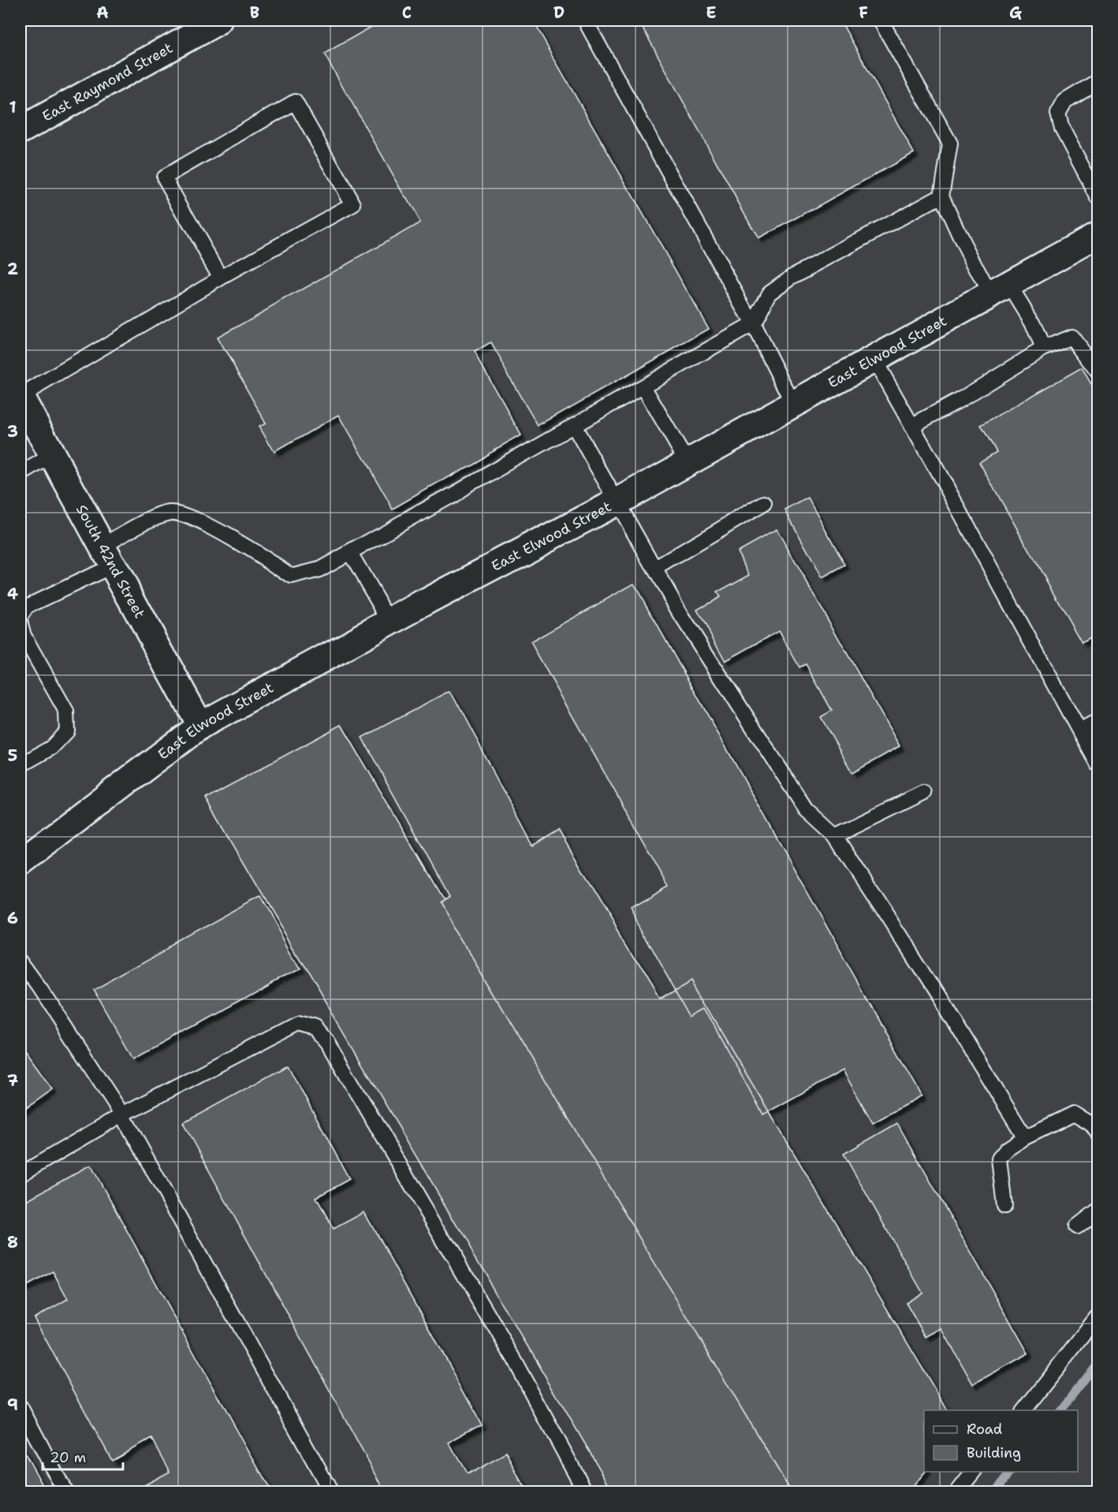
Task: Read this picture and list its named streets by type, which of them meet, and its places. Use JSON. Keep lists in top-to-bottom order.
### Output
{
  "streets": {
    "street": ["East Raymond Street", "East Elwood Street", "South 42nd Street"]
  },
  "crossings": [
    ["East Elwood Street", "South 42nd Street"]
  ],
  "legend": ["Road", "Building"],
  "scale_bar": "20 m",
  "grid": {
    "columns": [
      "A",
      "B",
      "C",
      "D",
      "E",
      "F",
      "G"
    ],
    "rows": [
      "1",
      "2",
      "3",
      "4",
      "5",
      "6",
      "7",
      "8",
      "9"
    ]
  }
}
